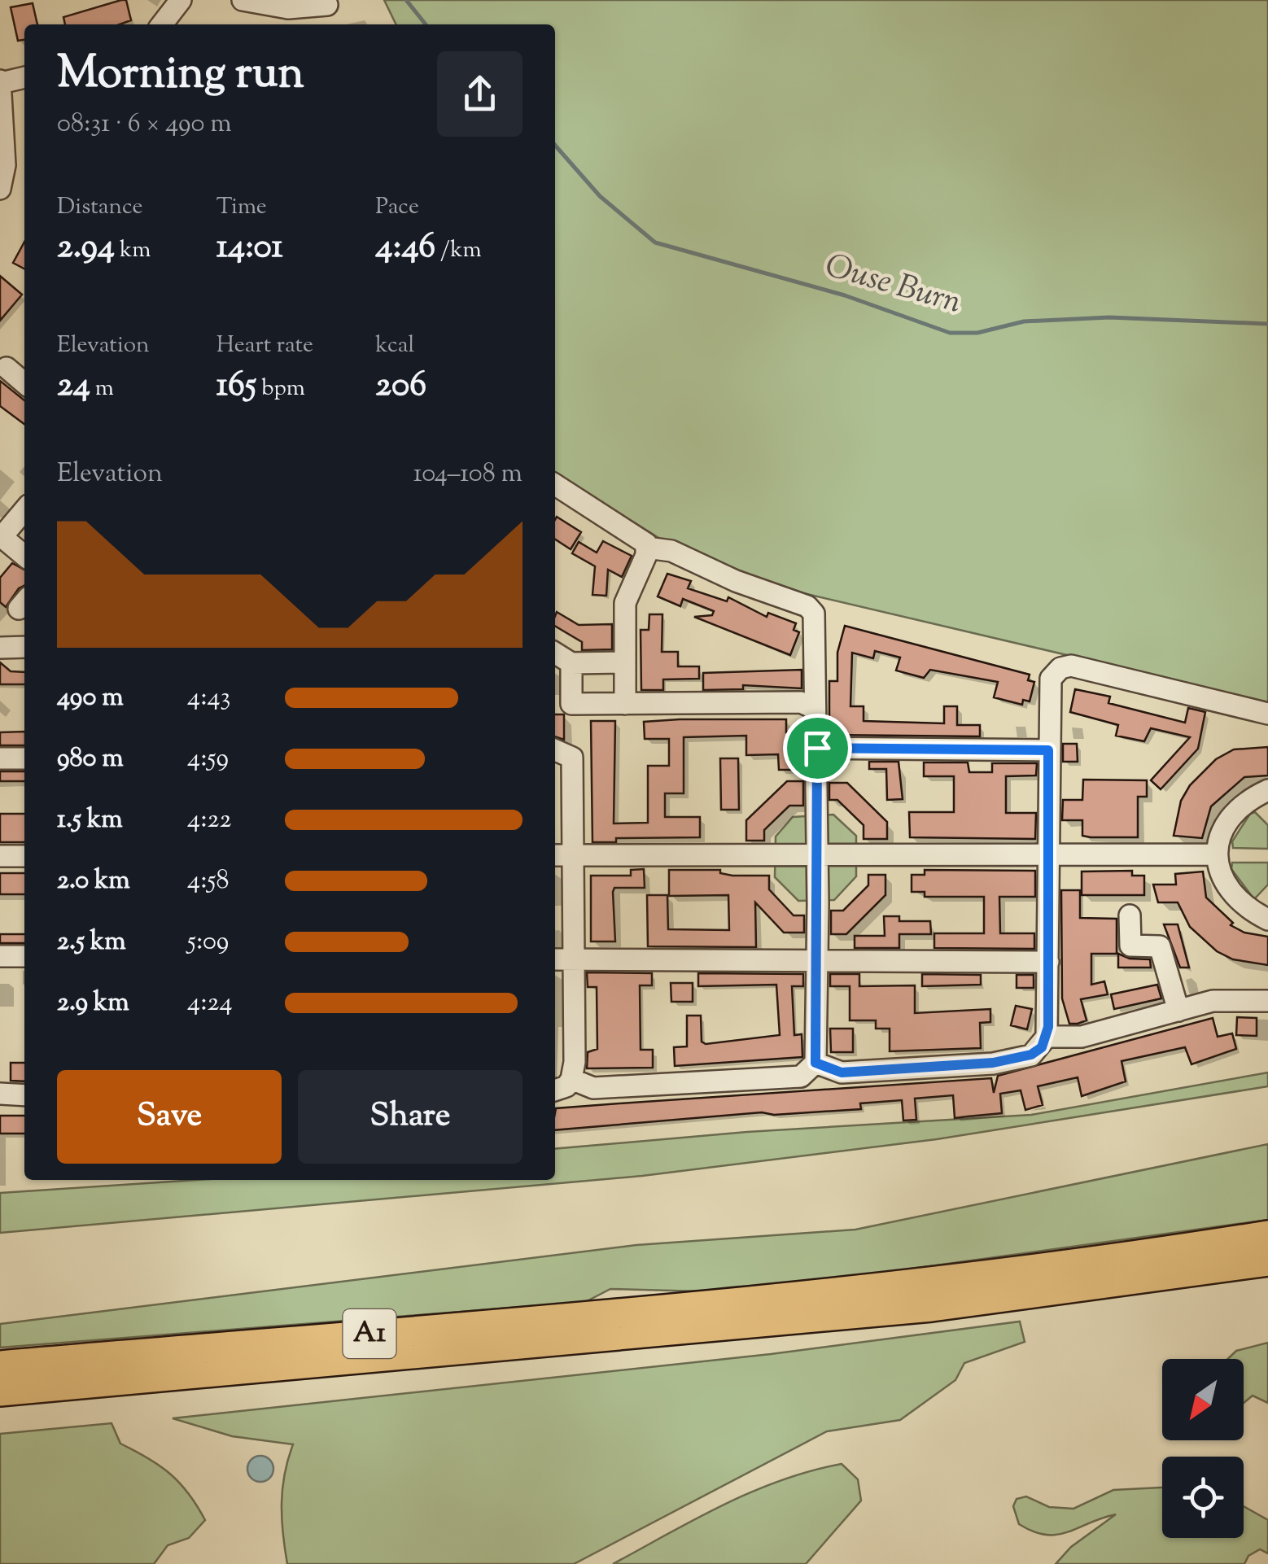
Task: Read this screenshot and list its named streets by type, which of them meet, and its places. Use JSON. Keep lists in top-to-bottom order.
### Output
{
  "streets": {
    "highway": ["A1"]
  },
  "water": ["Ouse Burn"],
  "north": "bottom left",
  "page": {
    "heading": ["Morning run", "08:31 · 6 × 490 m"],
    "stats": [
      ["Distance", "2.94 km"],
      ["Time", "14:01"],
      ["Pace", "4:46 /km"],
      ["Elevation", "24 m"],
      ["Heart rate", "165 bpm"],
      ["kcal", "206"]
    ],
    "chart": ["Elevation", "104–108 m"],
    "list": [
      {
        "name": "490 m",
        "note": "4:43"
      },
      {
        "name": "980 m",
        "note": "4:59"
      },
      {
        "name": "1.5 km",
        "note": "4:22"
      },
      {
        "name": "2.0 km",
        "note": "4:58"
      },
      {
        "name": "2.5 km",
        "note": "5:09"
      },
      {
        "name": "2.9 km",
        "note": "4:24"
      }
    ],
    "buttons": ["Save", "Share"]
  }
}
